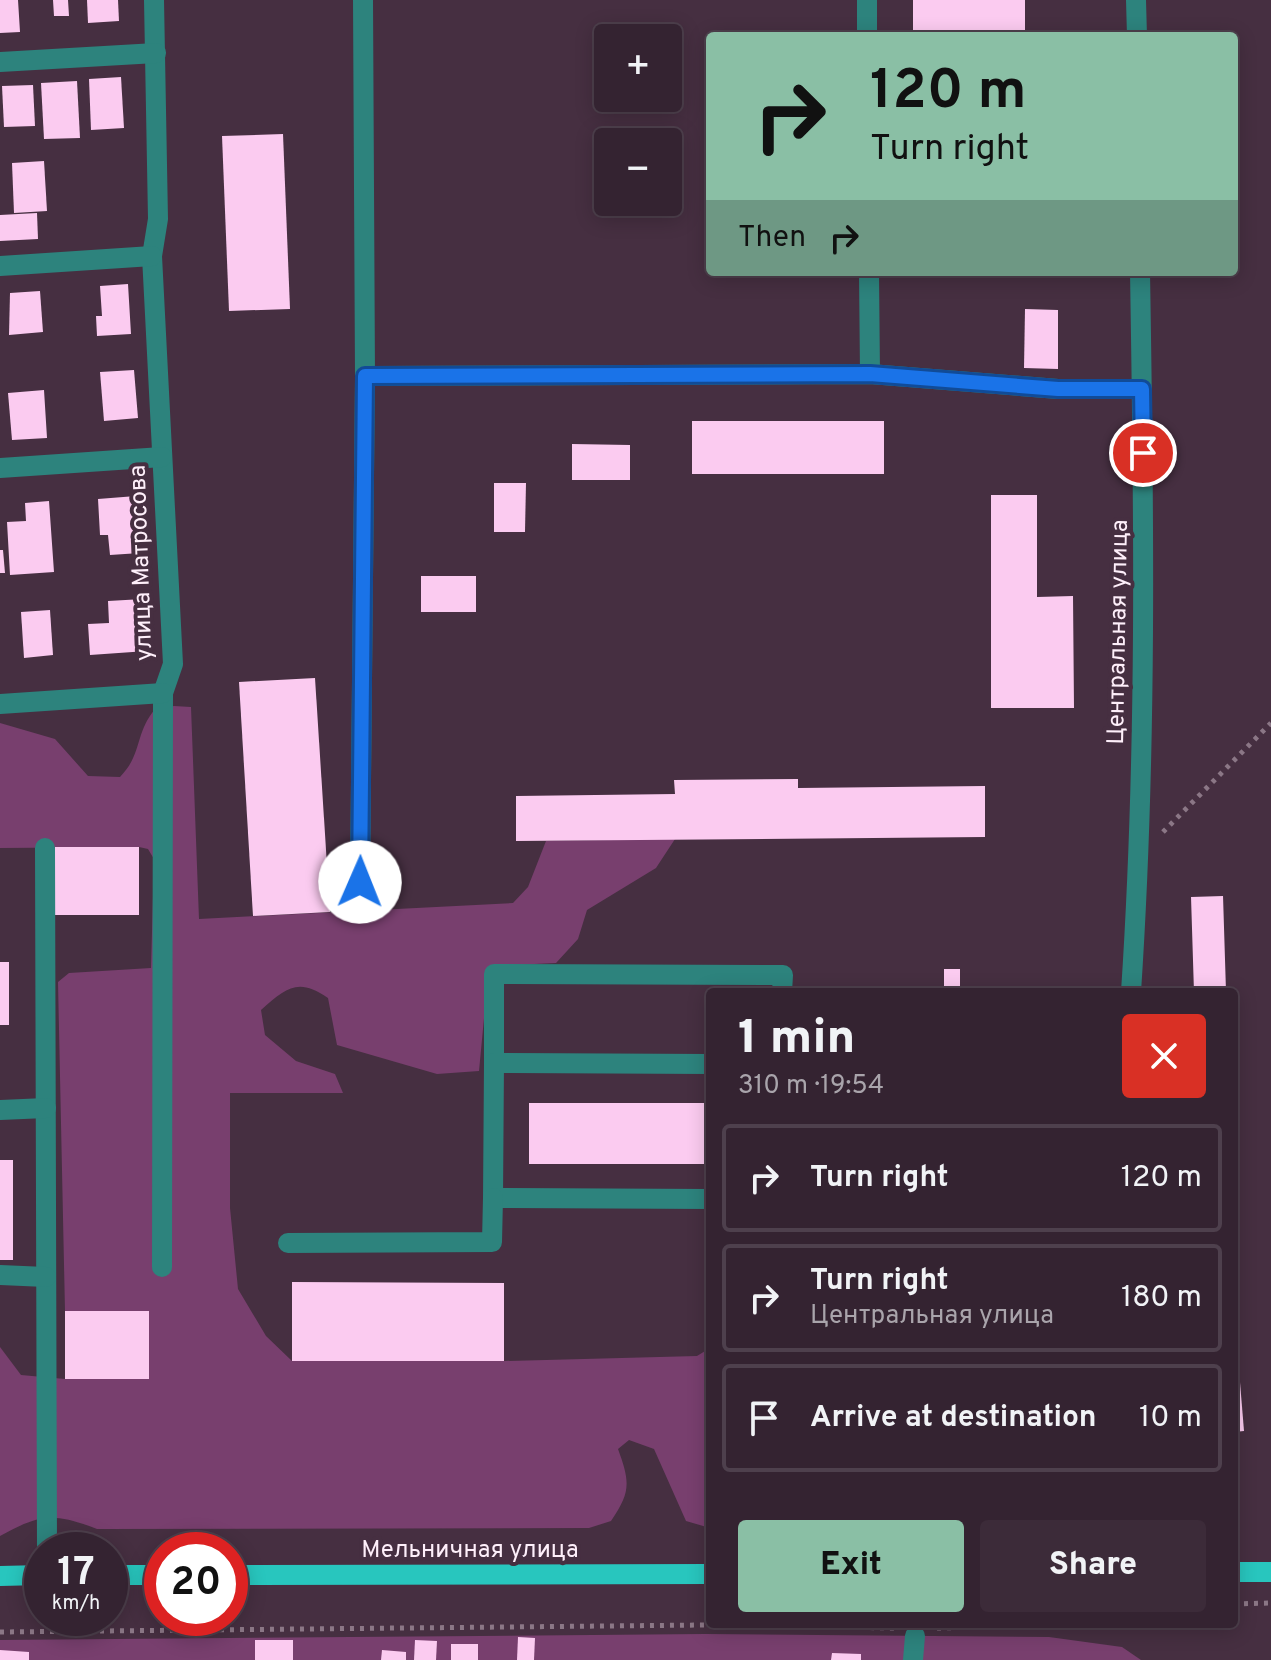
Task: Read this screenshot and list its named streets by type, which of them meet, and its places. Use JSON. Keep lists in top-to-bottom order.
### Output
{
  "streets": {
    "main road": ["Мельничная улица"],
    "street": ["улица Матросова", "Центральная улица"]
  },
  "page": {
    "map_buttons": ["+", "−"],
    "turn": ["120 m", "Turn right"],
    "then": "Then",
    "heading": ["1 min", "310 m · 19:54"],
    "list": [
      {
        "name": "Turn right",
        "value": "120 m"
      },
      {
        "name": "Turn right",
        "note": "Центральная улица",
        "value": "180 m"
      },
      {
        "name": "Arrive at destination",
        "value": "10 m"
      }
    ],
    "buttons": ["Exit", "Share"],
    "speed": "17 km/h",
    "limit": "20"
  }
}
